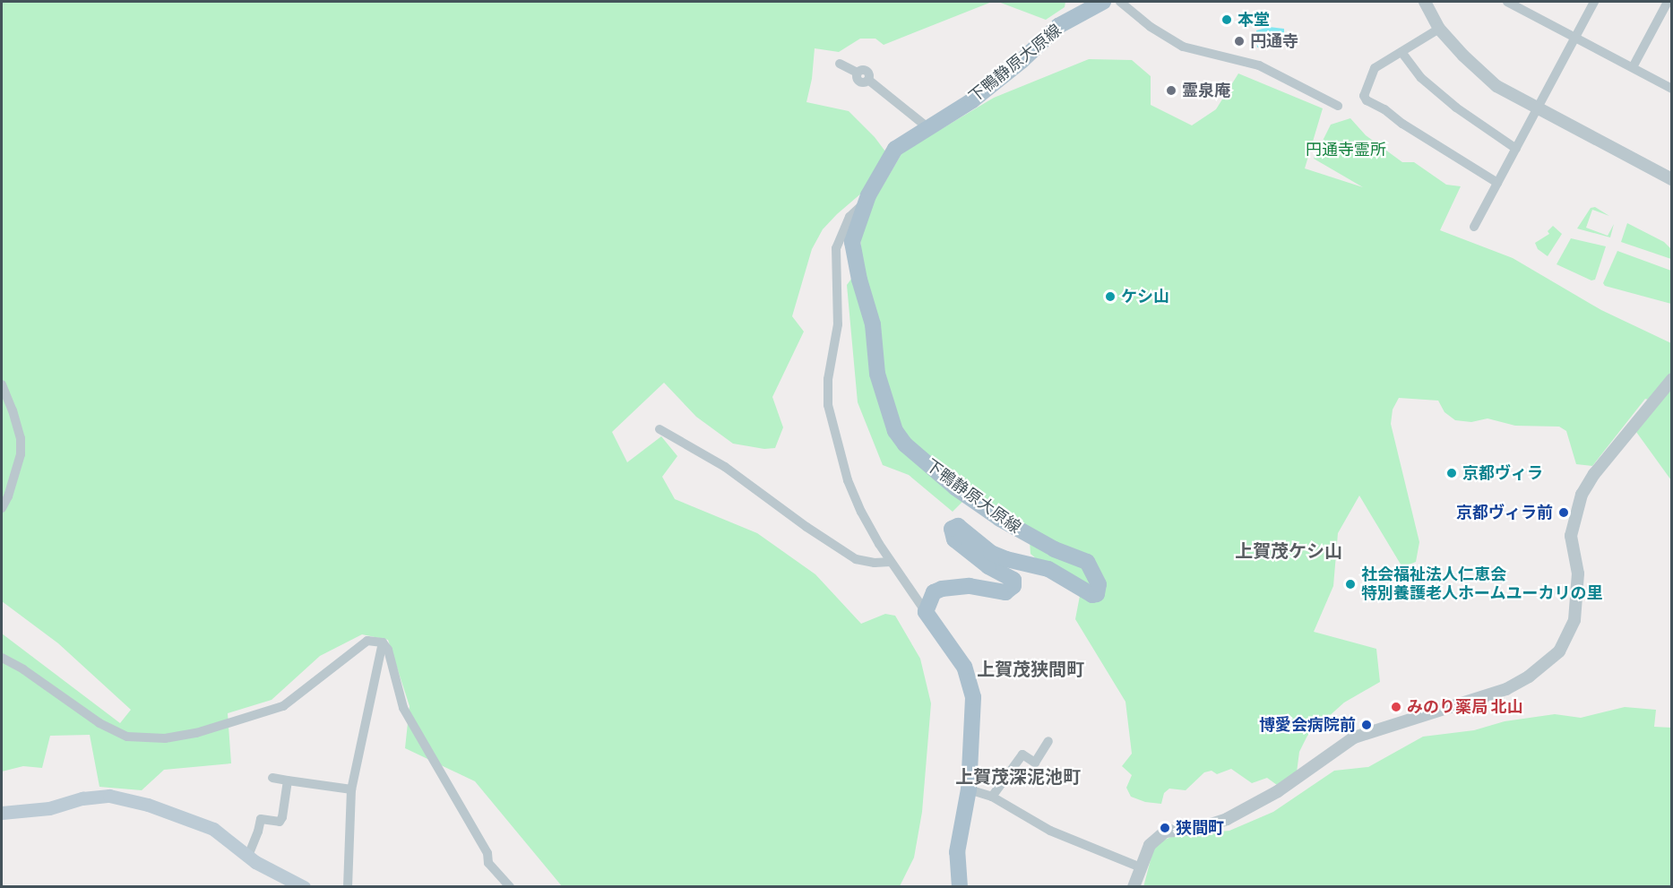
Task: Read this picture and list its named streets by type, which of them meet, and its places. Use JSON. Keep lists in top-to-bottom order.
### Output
{
  "streets": {
    "main road": ["下鴨静原大原線"]
  },
  "districts": ["上賀茂ケシ山", "上賀茂狭間町", "上賀茂深泥池町"],
  "parks": ["円通寺霊所"],
  "places": [
    "本堂",
    "円通寺",
    "霊泉庵",
    "ケシ山",
    "京都ヴィラ",
    "京都ヴィラ前",
    "社会福祉法人仁恵会 特別養護老人ホームユーカリの里",
    "みのり薬局 北山",
    "博愛会病院前",
    "狭間町"
  ]
}
